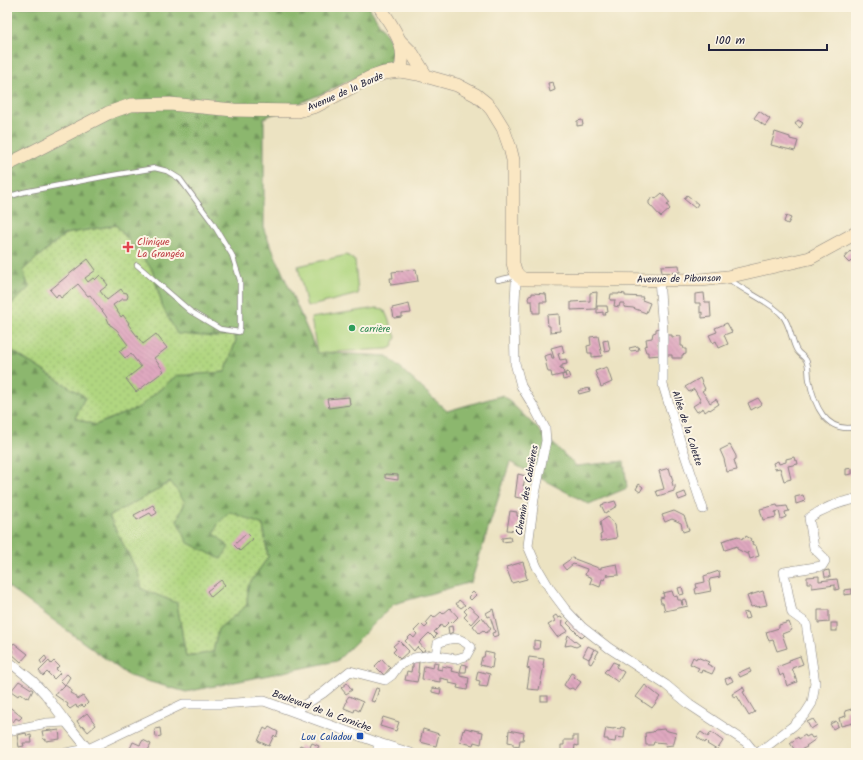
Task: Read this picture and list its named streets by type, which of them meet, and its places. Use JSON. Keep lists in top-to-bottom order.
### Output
{
  "streets": {
    "street": [
      "Avenue de la Borde",
      "Avenue de Pibonson",
      "Allée de la Colette",
      "Chemin des Cabrières",
      "Boulevard de la Corniche"
    ]
  },
  "crossings": [
    ["Avenue de la Borde", "Avenue de Pibonson"],
    ["Avenue de la Borde", "Chemin des Cabrières"],
    ["Avenue de Pibonson", "Allée de la Colette"],
    ["Avenue de Pibonson", "Chemin des Cabrières"]
  ],
  "places": {
    "health": ["Clinique La Grangéa"],
    "other": ["carrière"],
    "transit": ["Lou Caladou"]
  },
  "scale_bar": "100 m"
}
